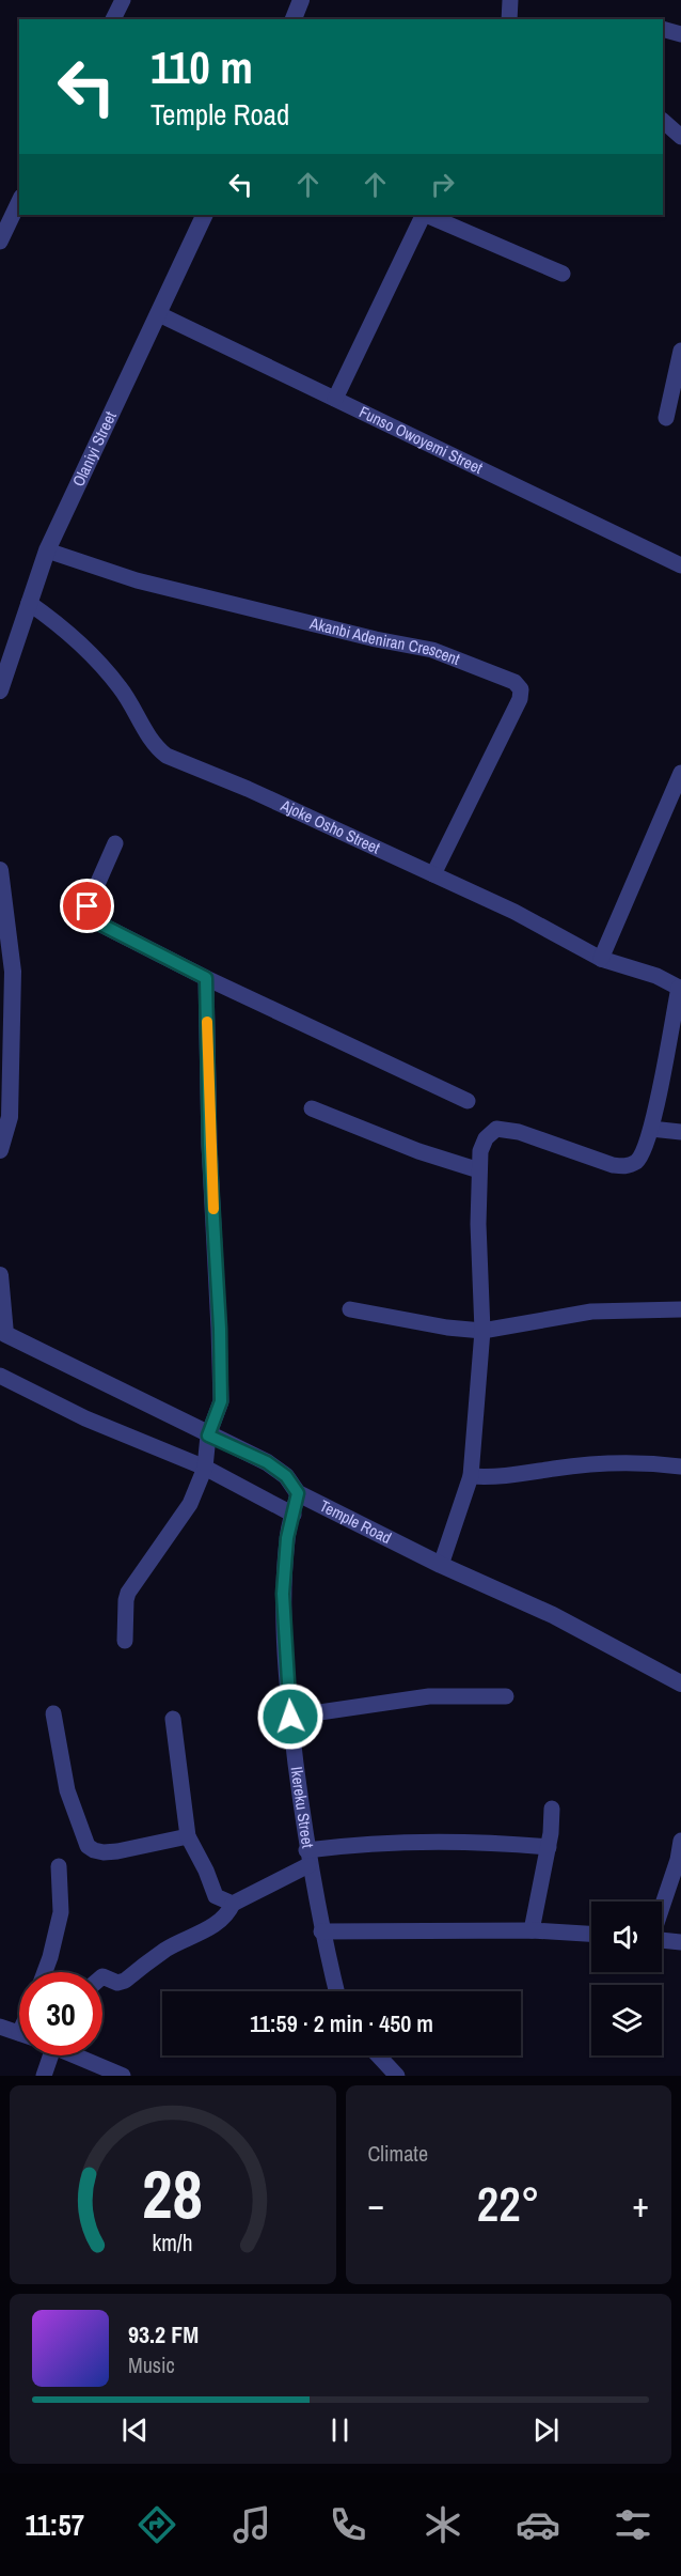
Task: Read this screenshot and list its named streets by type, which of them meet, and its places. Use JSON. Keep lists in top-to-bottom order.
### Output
{
  "streets": {
    "street": [
      "Funso Owoyemi Street",
      "Olaniyi Street",
      "Akanbi Adeniran Crescent",
      "Ajoke Osho Street",
      "Temple Road",
      "Ikereku Street"
    ]
  },
  "crossings": [
    ["Funso Owoyemi Street", "Olaniyi Street"],
    ["Olaniyi Street", "Akanbi Adeniran Crescent"],
    ["Olaniyi Street", "Ajoke Osho Street"],
    ["Akanbi Adeniran Crescent", "Ajoke Osho Street"],
    ["Temple Road", "Ikereku Street"]
  ],
  "page": {
    "turn": ["110 m", "Temple Road"],
    "limit": "30",
    "trip": "11:59 · 2 min · 450 m",
    "tile": "Climate",
    "heat": ["−", "22°", "+"],
    "song": ["93.2 FM", "Music"],
    "tabs": "11:57",
    "gauge": ["28", "km/h"]
  }
}
